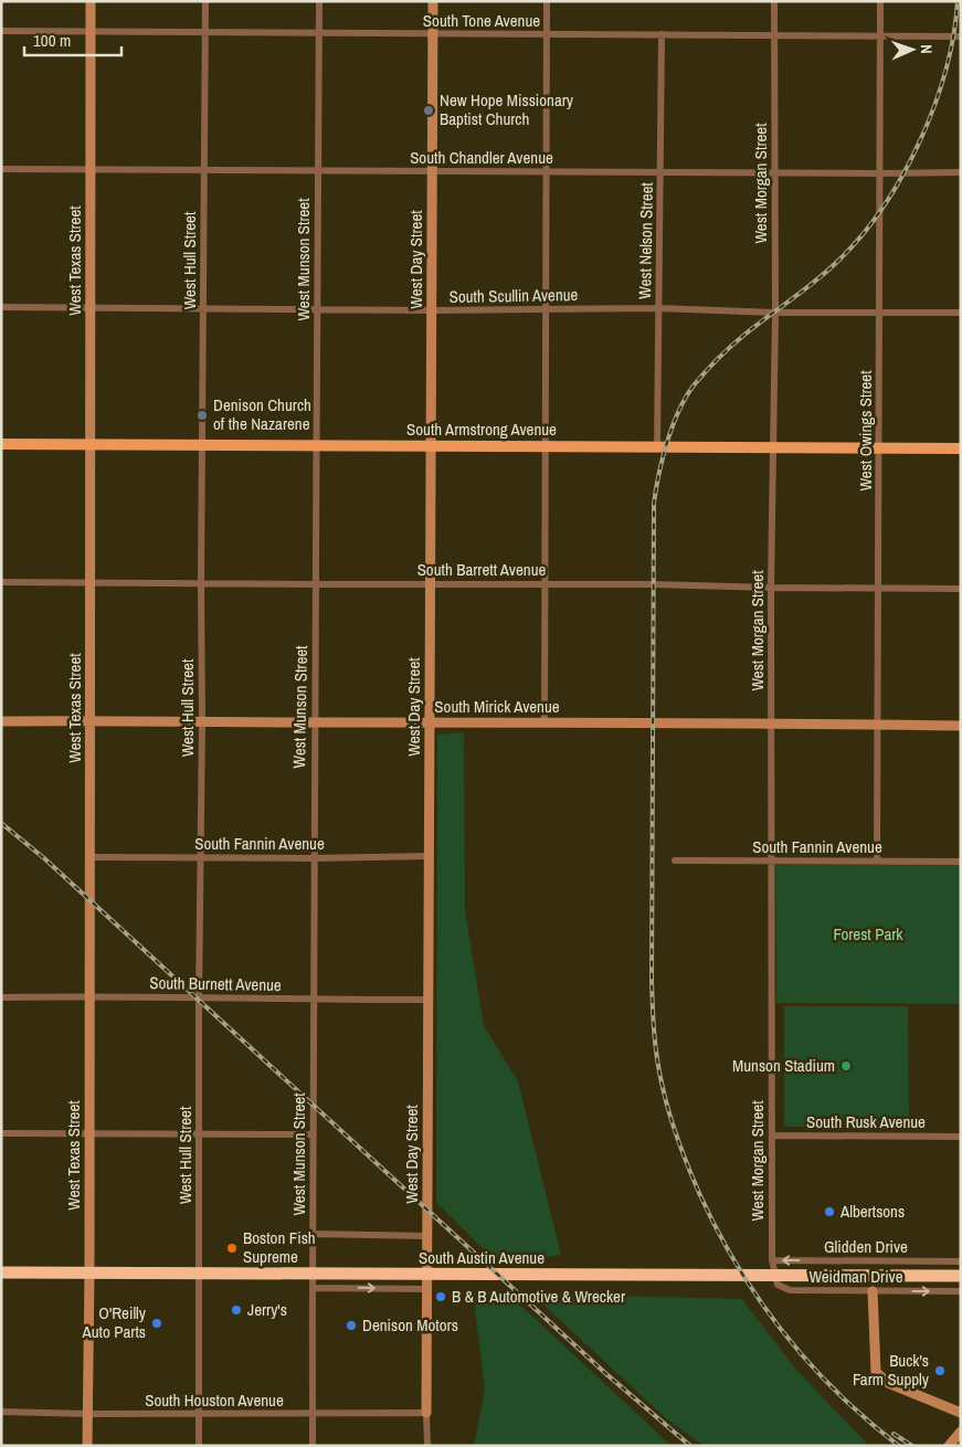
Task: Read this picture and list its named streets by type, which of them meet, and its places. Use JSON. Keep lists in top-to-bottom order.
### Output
{
  "streets": {
    "highway": ["South Austin Avenue"],
    "main road": ["South Armstrong Avenue"],
    "street": [
      "South Tone Avenue",
      "South Chandler Avenue",
      "West Morgan Street",
      "West Nelson Street",
      "West Munson Street",
      "West Day Street",
      "West Texas Street",
      "West Hull Street",
      "South Scullin Avenue",
      "West Owings Street",
      "South Barrett Avenue",
      "South Mirick Avenue",
      "South Fannin Avenue",
      "South Burnett Avenue",
      "South Rusk Avenue",
      "Glidden Drive",
      "Weidman Drive",
      "South Houston Avenue"
    ]
  },
  "crossings": [
    ["South Tone Avenue", "West Morgan Street"],
    ["South Tone Avenue", "West Nelson Street"],
    ["South Tone Avenue", "West Munson Street"],
    ["South Tone Avenue", "West Day Street"],
    ["South Tone Avenue", "West Texas Street"],
    ["South Tone Avenue", "West Hull Street"],
    ["South Tone Avenue", "West Owings Street"],
    ["South Chandler Avenue", "West Morgan Street"],
    ["South Chandler Avenue", "West Nelson Street"],
    ["South Chandler Avenue", "West Munson Street"],
    ["South Chandler Avenue", "West Day Street"],
    ["South Chandler Avenue", "West Texas Street"],
    ["South Chandler Avenue", "West Hull Street"],
    ["South Chandler Avenue", "West Owings Street"],
    ["West Morgan Street", "South Scullin Avenue"],
    ["West Morgan Street", "South Armstrong Avenue"],
    ["West Morgan Street", "South Barrett Avenue"],
    ["West Morgan Street", "South Mirick Avenue"],
    ["West Morgan Street", "South Fannin Avenue"],
    ["West Morgan Street", "South Rusk Avenue"],
    ["West Morgan Street", "Glidden Drive"],
    ["West Morgan Street", "Weidman Drive"],
    ["West Nelson Street", "South Scullin Avenue"],
    ["West Nelson Street", "South Armstrong Avenue"],
    ["West Munson Street", "South Scullin Avenue"],
    ["West Munson Street", "South Armstrong Avenue"],
    ["West Munson Street", "South Barrett Avenue"],
    ["West Munson Street", "South Mirick Avenue"],
    ["West Munson Street", "South Fannin Avenue"],
    ["West Munson Street", "South Burnett Avenue"],
    ["West Munson Street", "South Austin Avenue"],
    ["West Munson Street", "South Houston Avenue"],
    ["West Day Street", "South Scullin Avenue"],
    ["West Day Street", "South Armstrong Avenue"],
    ["West Day Street", "South Barrett Avenue"],
    ["West Day Street", "South Mirick Avenue"],
    ["West Day Street", "South Fannin Avenue"],
    ["West Day Street", "South Burnett Avenue"],
    ["West Day Street", "South Houston Avenue"],
    ["West Texas Street", "South Scullin Avenue"],
    ["West Texas Street", "South Armstrong Avenue"],
    ["West Texas Street", "South Barrett Avenue"],
    ["West Texas Street", "South Mirick Avenue"],
    ["West Texas Street", "South Fannin Avenue"],
    ["West Texas Street", "South Burnett Avenue"],
    ["West Texas Street", "South Austin Avenue"],
    ["West Texas Street", "South Houston Avenue"],
    ["West Hull Street", "South Scullin Avenue"],
    ["West Hull Street", "South Armstrong Avenue"],
    ["West Hull Street", "South Barrett Avenue"],
    ["West Hull Street", "South Mirick Avenue"],
    ["West Hull Street", "South Fannin Avenue"],
    ["West Hull Street", "South Burnett Avenue"],
    ["West Hull Street", "South Austin Avenue"],
    ["West Hull Street", "South Houston Avenue"],
    ["South Scullin Avenue", "West Owings Street"],
    ["South Armstrong Avenue", "West Owings Street"],
    ["West Owings Street", "South Barrett Avenue"],
    ["West Owings Street", "South Mirick Avenue"],
    ["West Owings Street", "South Fannin Avenue"],
    ["Glidden Drive", "Weidman Drive"]
  ],
  "one_way": ["Glidden Drive", "Weidman Drive"],
  "parks": ["Forest Park"],
  "places": [
    "New Hope Missionary Baptist Church",
    "Denison Church of the Nazarene",
    "Munson Stadium",
    "Albertsons",
    "Boston Fish Supreme",
    "B & B Automotive & Wrecker",
    "Jerry's",
    "O'Reilly Auto Parts",
    "Denison Motors",
    "Buck's Farm Supply"
  ],
  "scale_bar": "100 m",
  "north": "right"
}
